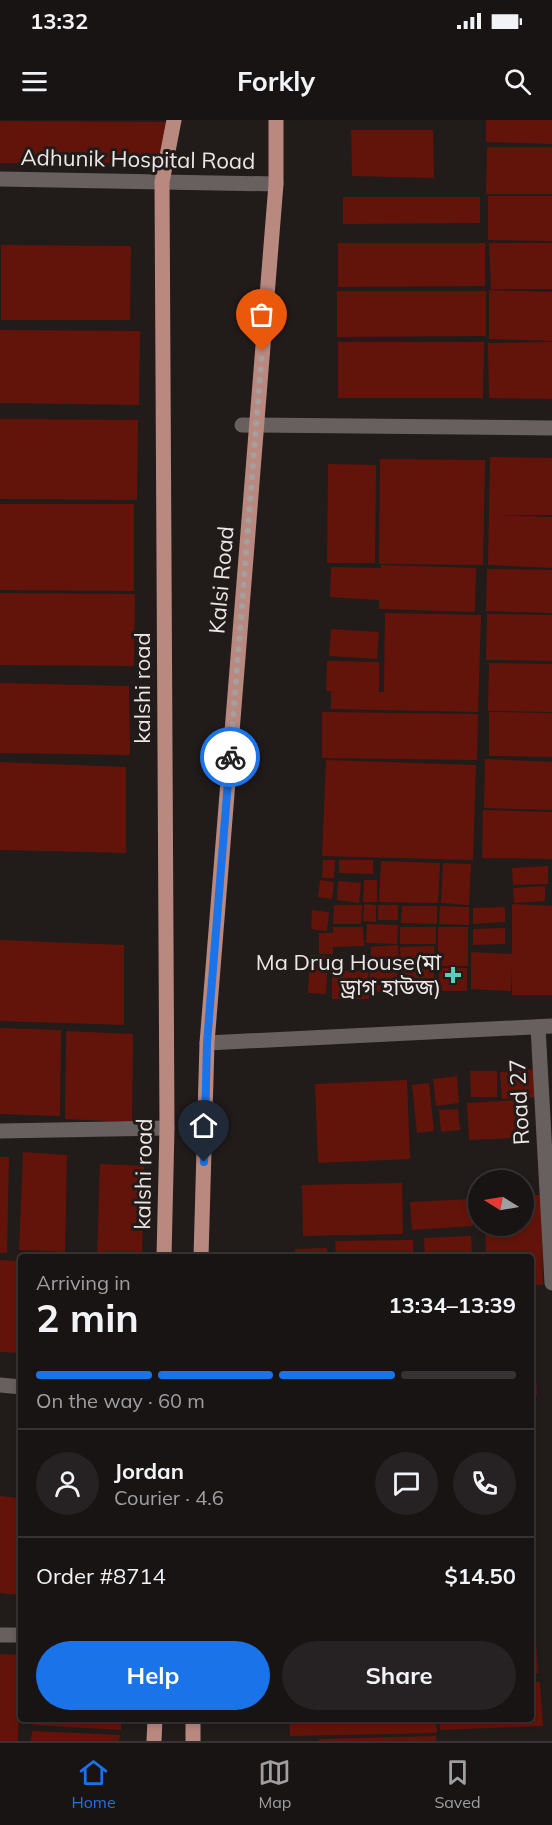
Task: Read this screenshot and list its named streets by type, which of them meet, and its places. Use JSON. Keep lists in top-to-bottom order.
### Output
{
  "streets": {
    "main road": ["Kalsi Road", "kalshi road"],
    "street": ["Adhunik Hospital Road", "Road 27"]
  },
  "crossings": [
    ["Adhunik Hospital Road", "Kalsi Road"],
    ["Adhunik Hospital Road", "kalshi road"]
  ],
  "places": {
    "health": ["Ma Drug House(মা ড্রাগ হাউজ)"]
  },
  "north": "left",
  "page": {
    "status": "13:32",
    "header": "Forkly",
    "heading": ["2 min", "Arriving in", "13:34–13:39"],
    "panel": [
      "Jordan",
      "Courier · 4.6",
      "Order #8714",
      "$14.50"
    ],
    "bar": "On the way · 60 m",
    "buttons": ["Help", "Share"],
    "tabs": ["Home", "Map", "Saved"]
  }
}
